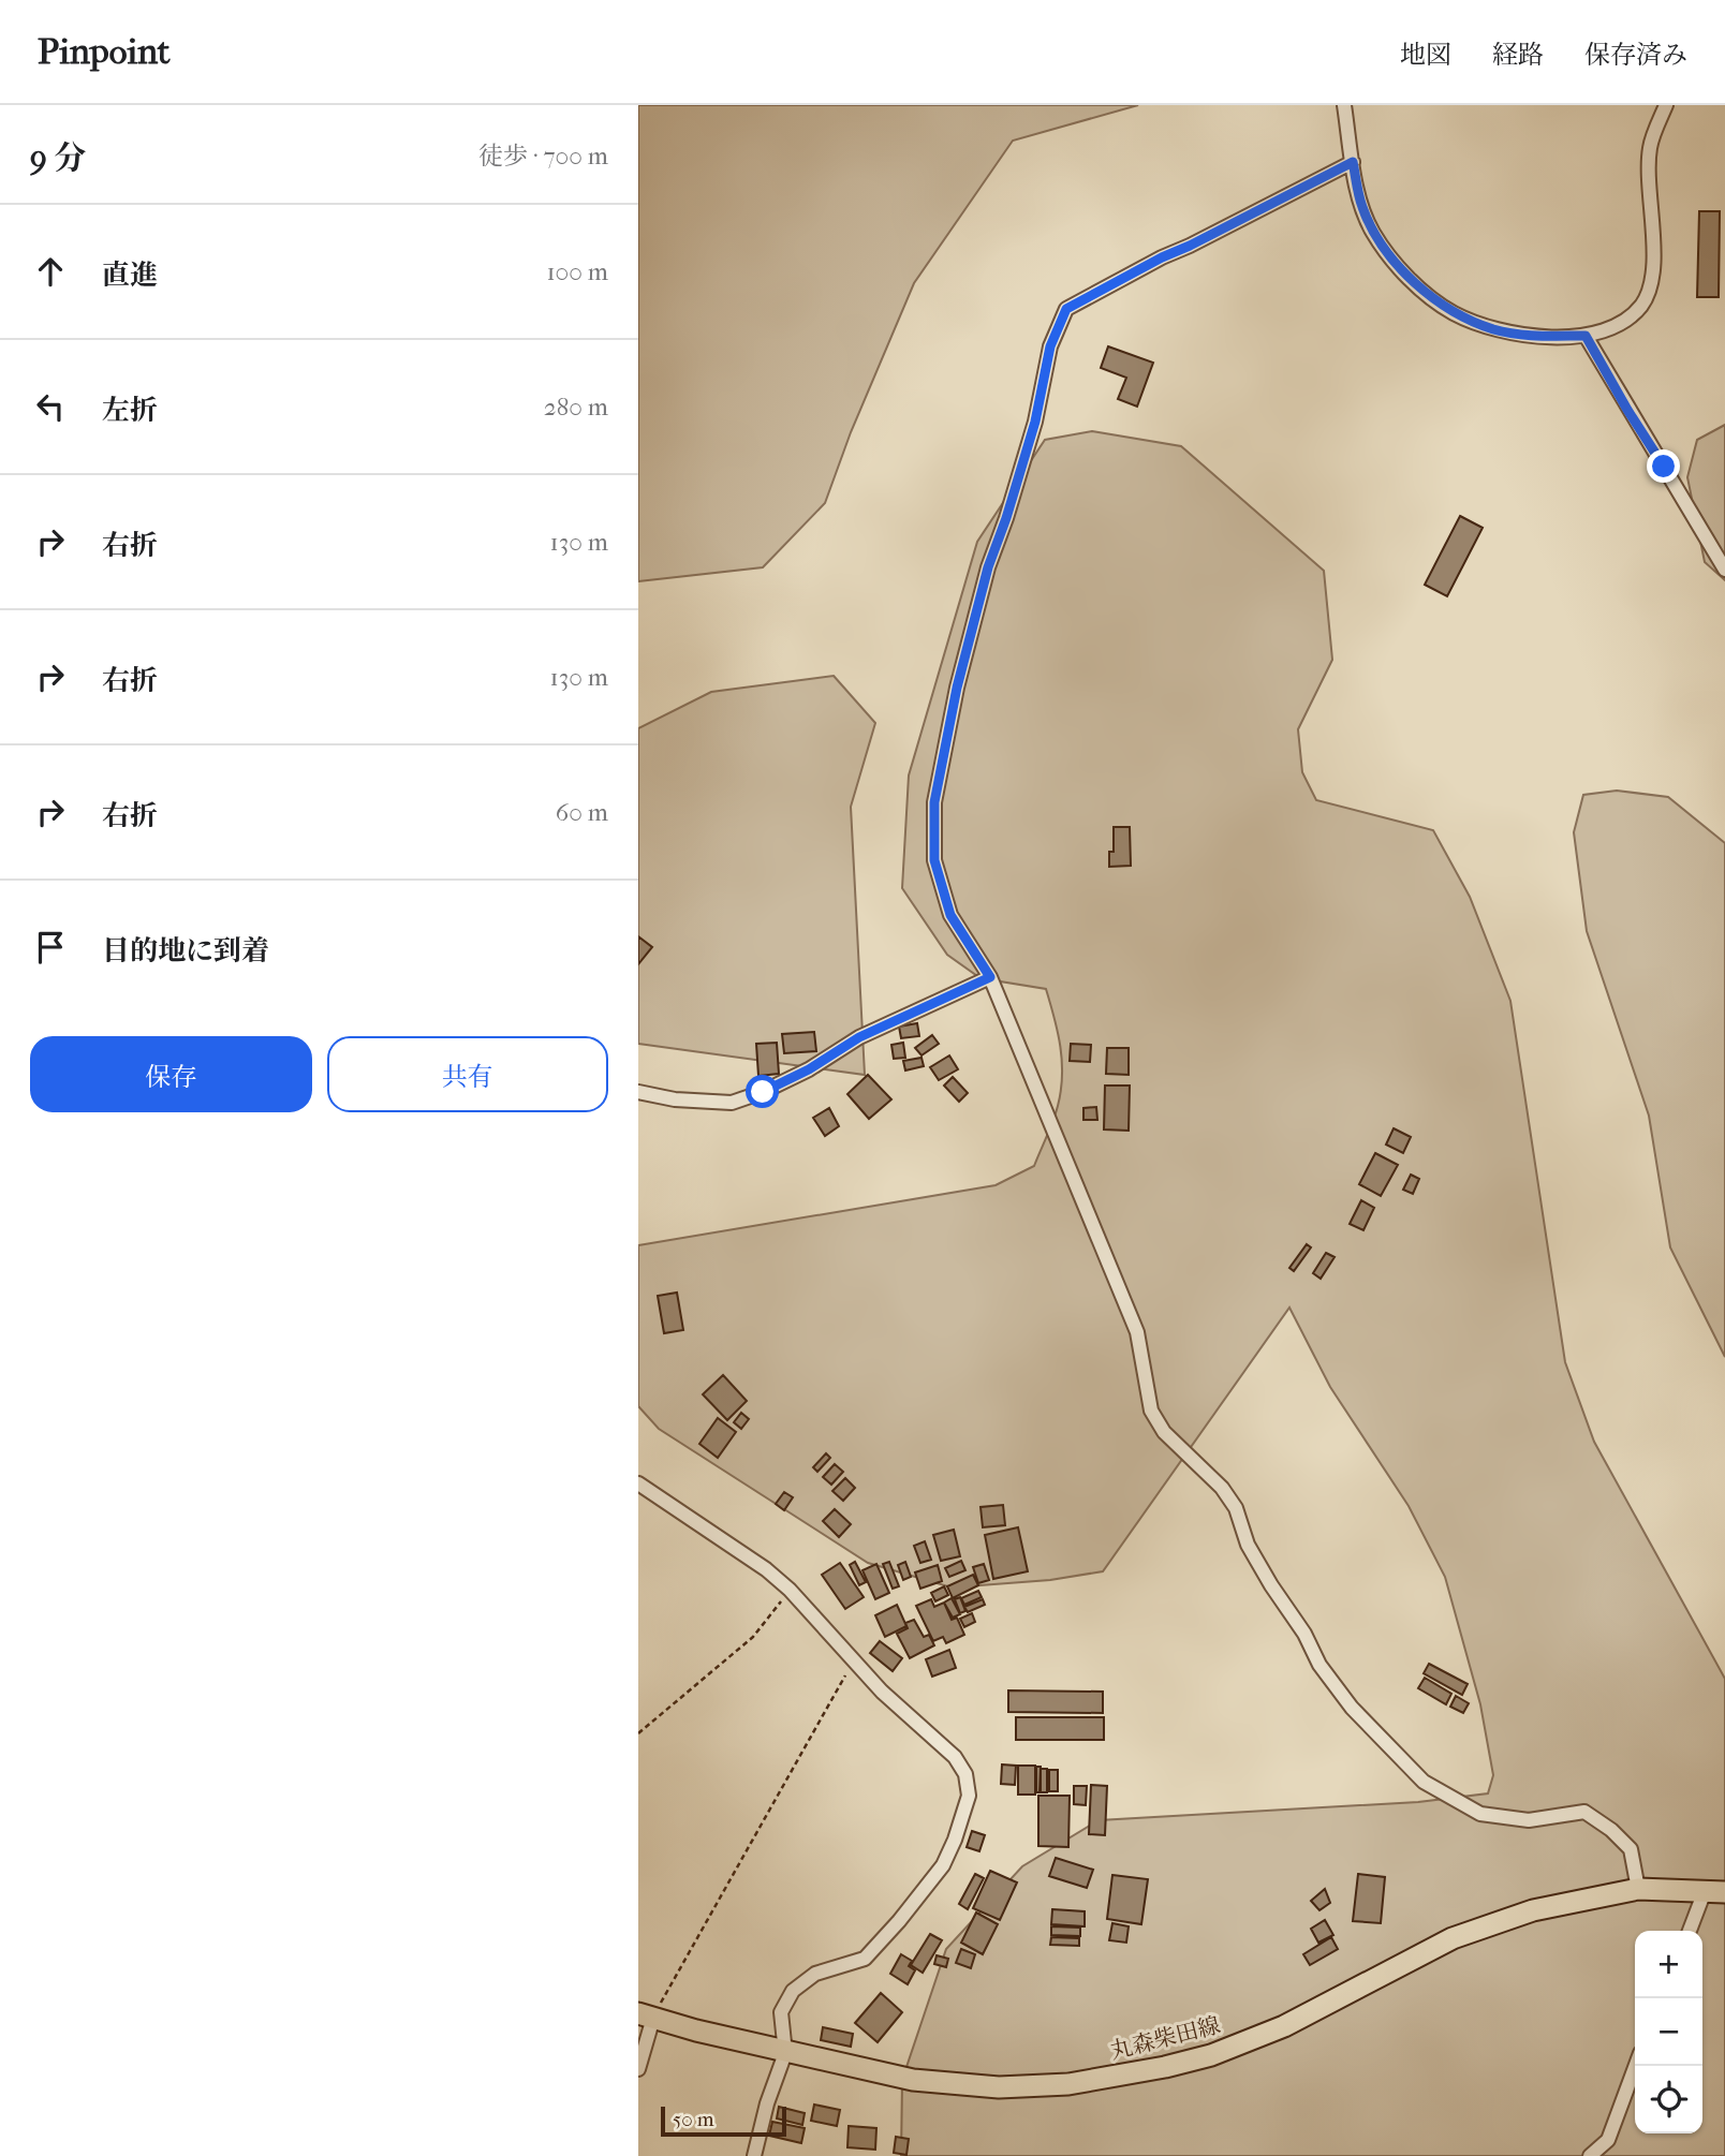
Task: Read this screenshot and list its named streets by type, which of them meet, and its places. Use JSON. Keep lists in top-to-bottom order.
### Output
{
  "streets": {
    "main road": ["丸森柴田線"]
  },
  "scale_bar": "50 m",
  "page": {
    "header": "Pinpoint",
    "nav": ["地図", "経路", "保存済み"],
    "heading": ["9 分", "徒歩 · 700 m"],
    "list": [
      ["直進", "100 m"],
      ["左折", "280 m"],
      ["右折", "130 m"],
      ["右折", "130 m"],
      ["右折", "60 m"],
      "目的地に到着"
    ],
    "buttons": ["保存", "共有"],
    "map_buttons": ["+", "−"],
    "scale": "50 m"
  }
}
